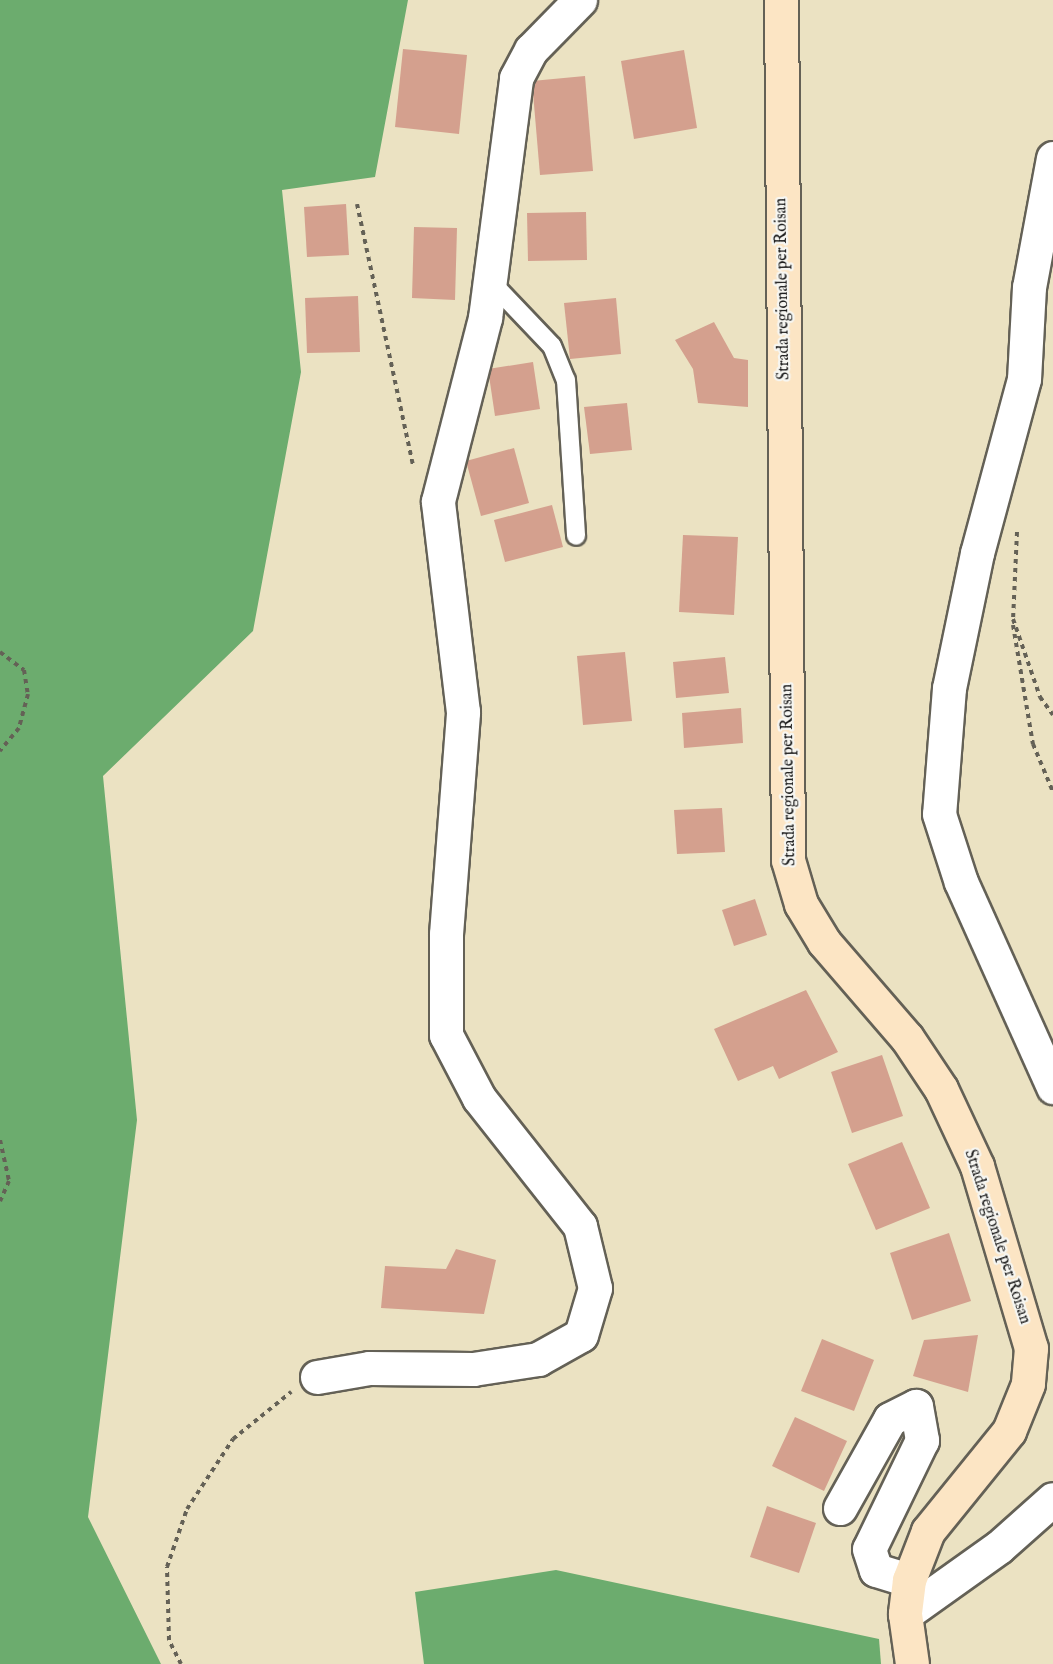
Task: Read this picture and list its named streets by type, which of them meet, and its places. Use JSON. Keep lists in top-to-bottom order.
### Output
{
  "streets": {
    "main road": ["Strada regionale per Roisan"]
  }
}
